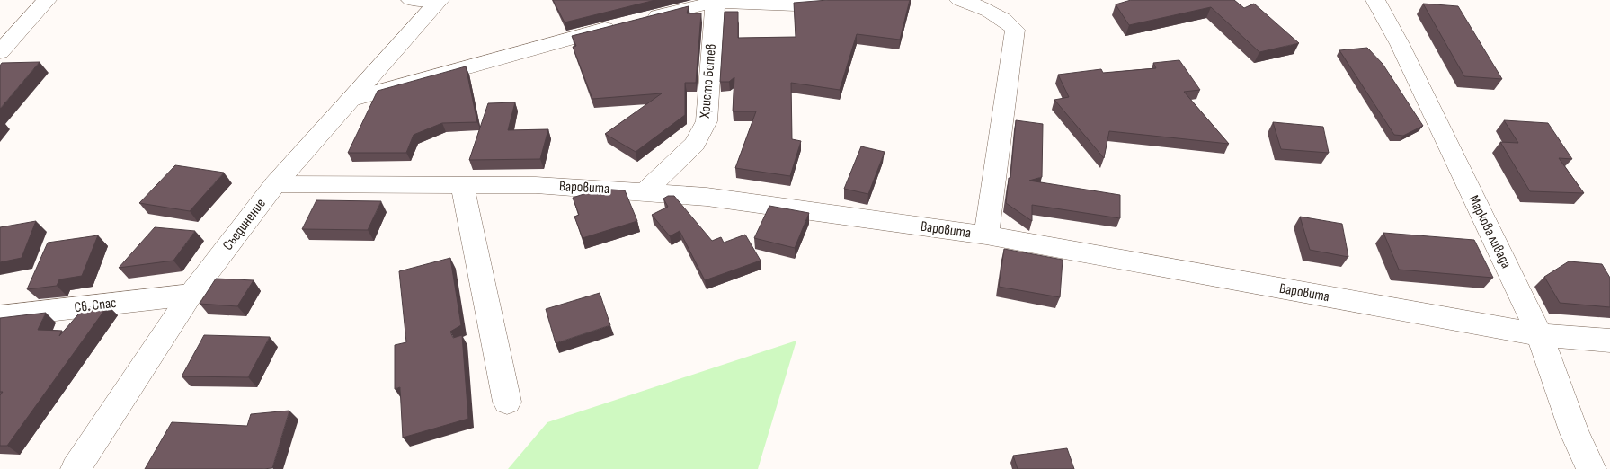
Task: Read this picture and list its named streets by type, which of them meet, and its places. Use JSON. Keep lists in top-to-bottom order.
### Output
{
  "streets": {
    "street": [
      "Христо Ботев",
      "Варовита",
      "Съединение",
      "Маркова ливада",
      "Св. Спас"
    ]
  },
  "crossings": [
    ["Христо Ботев", "Варовита"],
    ["Варовита", "Съединение"],
    ["Варовита", "Маркова ливада"],
    ["Съединение", "Св. Спас"]
  ]
}
